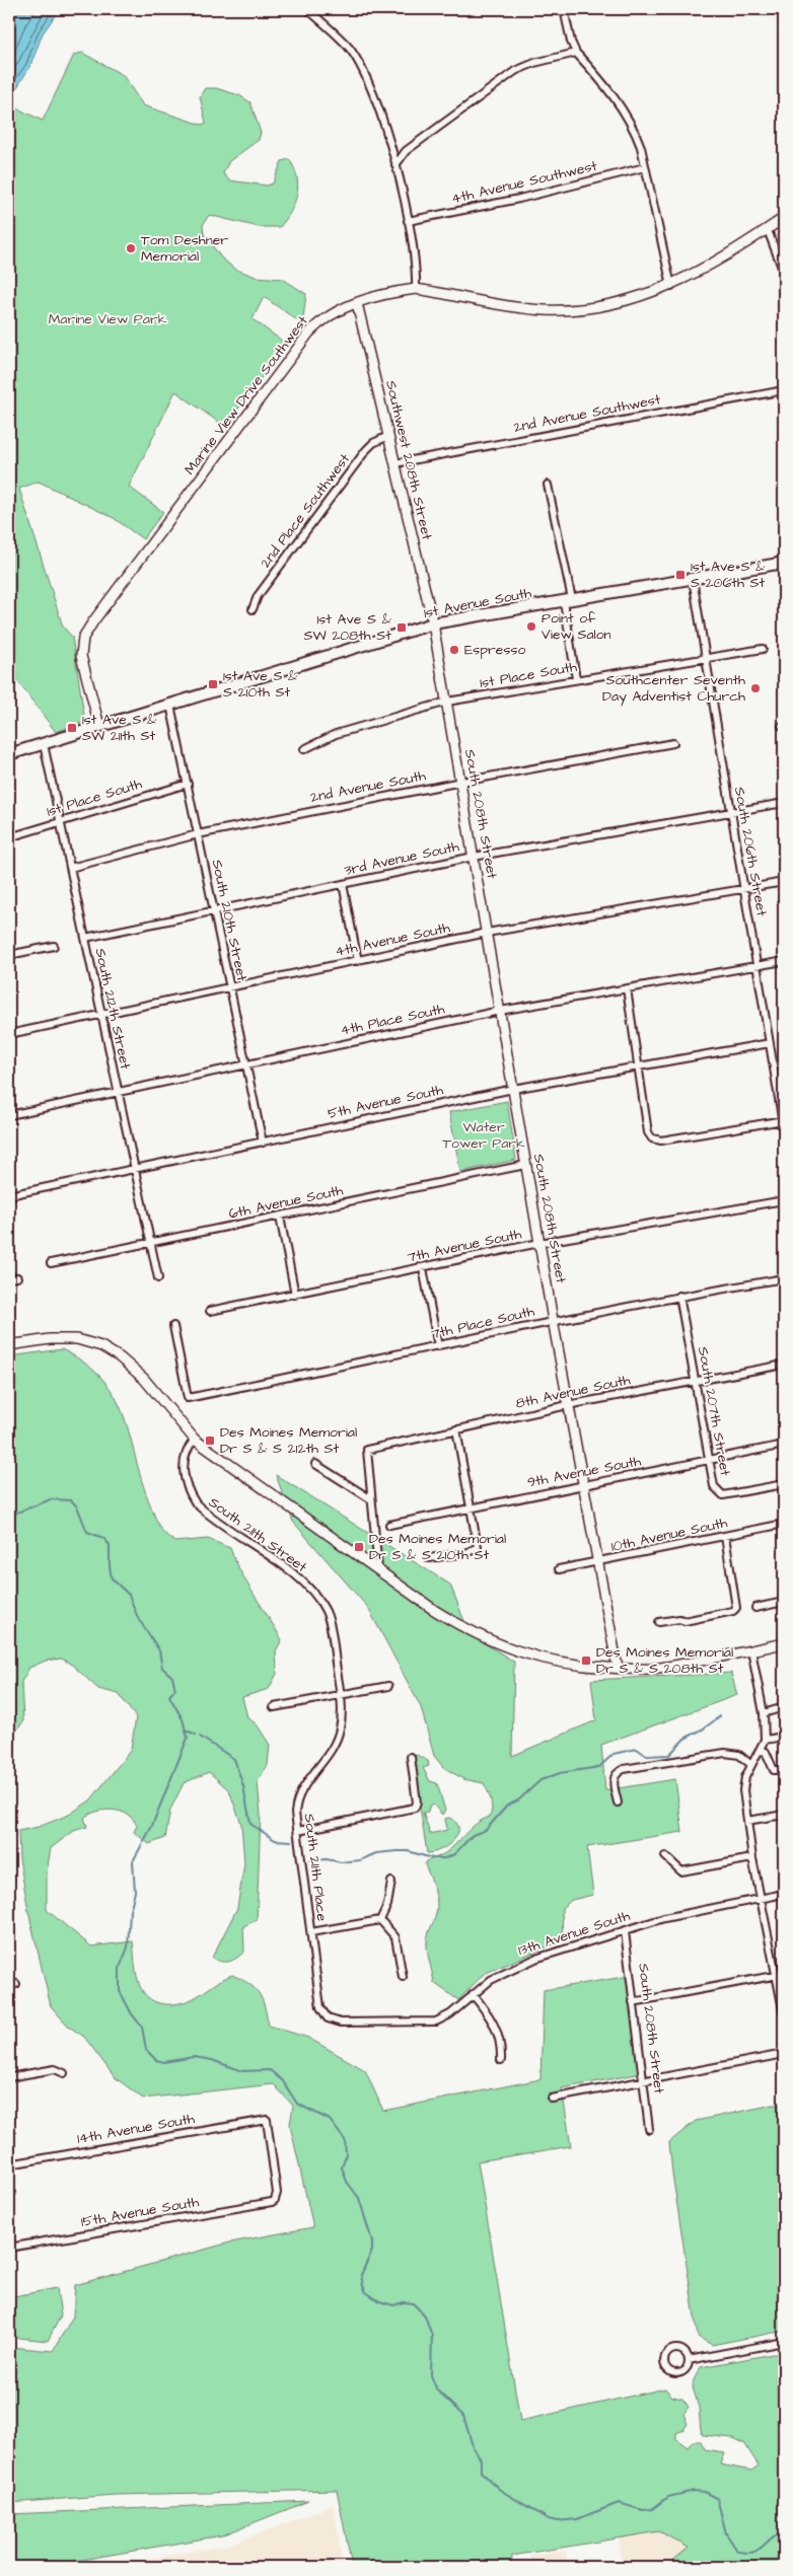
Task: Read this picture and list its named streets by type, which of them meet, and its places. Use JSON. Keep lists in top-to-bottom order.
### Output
{
  "streets": {
    "main road": ["1st Avenue South"],
    "street": [
      "4th Avenue Southwest",
      "Marine View Drive Southwest",
      "2nd Avenue Southwest",
      "Southwest 208th Street",
      "2nd Place Southwest",
      "1st Place South",
      "2nd Avenue South",
      "South 208th Street",
      "South 206th Street",
      "3rd Avenue South",
      "South 210th Street",
      "4th Avenue South",
      "South 212th Street",
      "4th Place South",
      "5th Avenue South",
      "6th Avenue South",
      "7th Avenue South",
      "7th Place South",
      "8th Avenue South",
      "South 207th Street",
      "9th Avenue South",
      "South 211th Street",
      "10th Avenue South",
      "South 211th Place",
      "13th Avenue South",
      "14th Avenue South",
      "15th Avenue South"
    ]
  },
  "crossings": [
    ["Marine View Drive Southwest", "Southwest 208th Street"],
    ["Marine View Drive Southwest", "1st Avenue South"],
    ["2nd Avenue Southwest", "Southwest 208th Street"],
    ["Southwest 208th Street", "2nd Place Southwest"],
    ["Southwest 208th Street", "1st Avenue South"],
    ["Southwest 208th Street", "South 208th Street"],
    ["1st Avenue South", "South 208th Street"],
    ["1st Avenue South", "South 206th Street"],
    ["1st Avenue South", "South 210th Street"],
    ["1st Avenue South", "South 212th Street"],
    ["1st Place South", "South 208th Street"],
    ["1st Place South", "South 206th Street"],
    ["1st Place South", "South 210th Street"],
    ["1st Place South", "South 212th Street"],
    ["2nd Avenue South", "South 208th Street"],
    ["2nd Avenue South", "South 210th Street"],
    ["2nd Avenue South", "South 212th Street"],
    ["South 208th Street", "3rd Avenue South"],
    ["South 208th Street", "4th Avenue South"],
    ["South 208th Street", "4th Place South"],
    ["South 208th Street", "5th Avenue South"],
    ["South 208th Street", "6th Avenue South"],
    ["South 208th Street", "7th Avenue South"],
    ["South 208th Street", "7th Place South"],
    ["South 208th Street", "8th Avenue South"],
    ["South 208th Street", "9th Avenue South"],
    ["South 208th Street", "10th Avenue South"],
    ["South 208th Street", "13th Avenue South"],
    ["South 206th Street", "3rd Avenue South"],
    ["South 206th Street", "4th Avenue South"],
    ["South 206th Street", "4th Place South"],
    ["South 206th Street", "5th Avenue South"],
    ["3rd Avenue South", "South 210th Street"],
    ["3rd Avenue South", "South 212th Street"],
    ["South 210th Street", "4th Avenue South"],
    ["South 210th Street", "4th Place South"],
    ["South 210th Street", "5th Avenue South"],
    ["4th Avenue South", "South 212th Street"],
    ["South 212th Street", "4th Place South"],
    ["South 212th Street", "5th Avenue South"],
    ["South 212th Street", "6th Avenue South"],
    ["7th Place South", "South 207th Street"],
    ["8th Avenue South", "South 207th Street"],
    ["South 207th Street", "9th Avenue South"],
    ["South 211th Street", "South 211th Place"],
    ["South 211th Place", "13th Avenue South"],
    ["14th Avenue South", "15th Avenue South"]
  ],
  "parks": ["Marine View Park", "Water Tower Park"],
  "places": {
    "other": [
      "Tom Deshner Memorial",
      "Point of View Salon",
      "Espresso",
      "Southcenter Seventh Day Adventist Church"
    ],
    "transit": [
      "1st Ave S & S 206th St",
      "1st Ave S & SW 208th St",
      "1st Ave S & S 210th St",
      "1st Ave S & SW 211th St",
      "Des Moines Memorial Dr S & S 212th St",
      "Des Moines Memorial Dr S & S 210th St",
      "Des Moines Memorial Dr S & S 208th St"
    ]
  }
}
